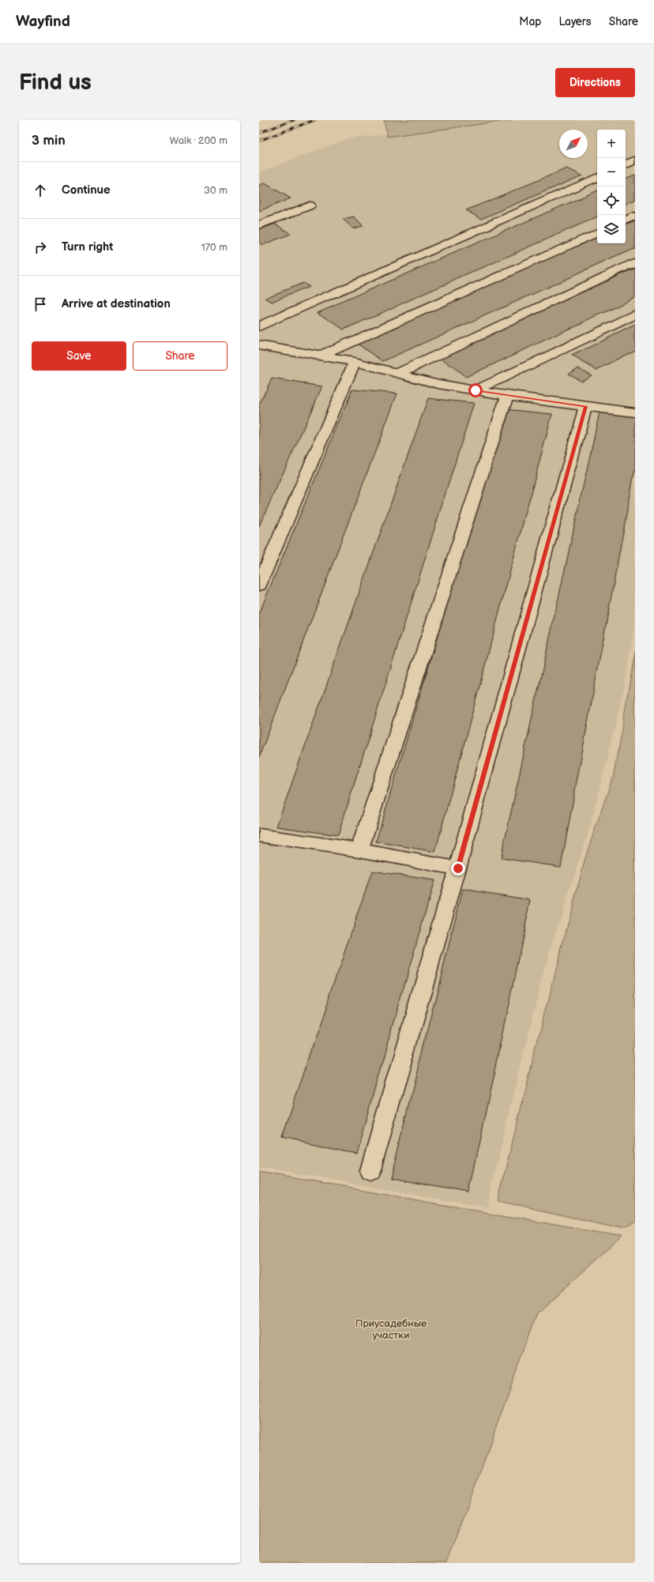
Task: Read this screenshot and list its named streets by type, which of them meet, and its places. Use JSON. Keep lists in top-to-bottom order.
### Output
{
  "parks": ["Приусадебные участки"],
  "north": "top right",
  "page": {
    "header": "Wayfind",
    "nav": ["Map", "Layers", "Share"],
    "buttons": [
      "Directions",
      ["Save", "Share"]
    ],
    "title": "Find us",
    "heading": ["3 min", "Walk · 200 m"],
    "map_buttons": ["+", "−"],
    "list": [
      ["Continue", "30 m"],
      ["Turn right", "170 m"],
      "Arrive at destination"
    ]
  }
}
